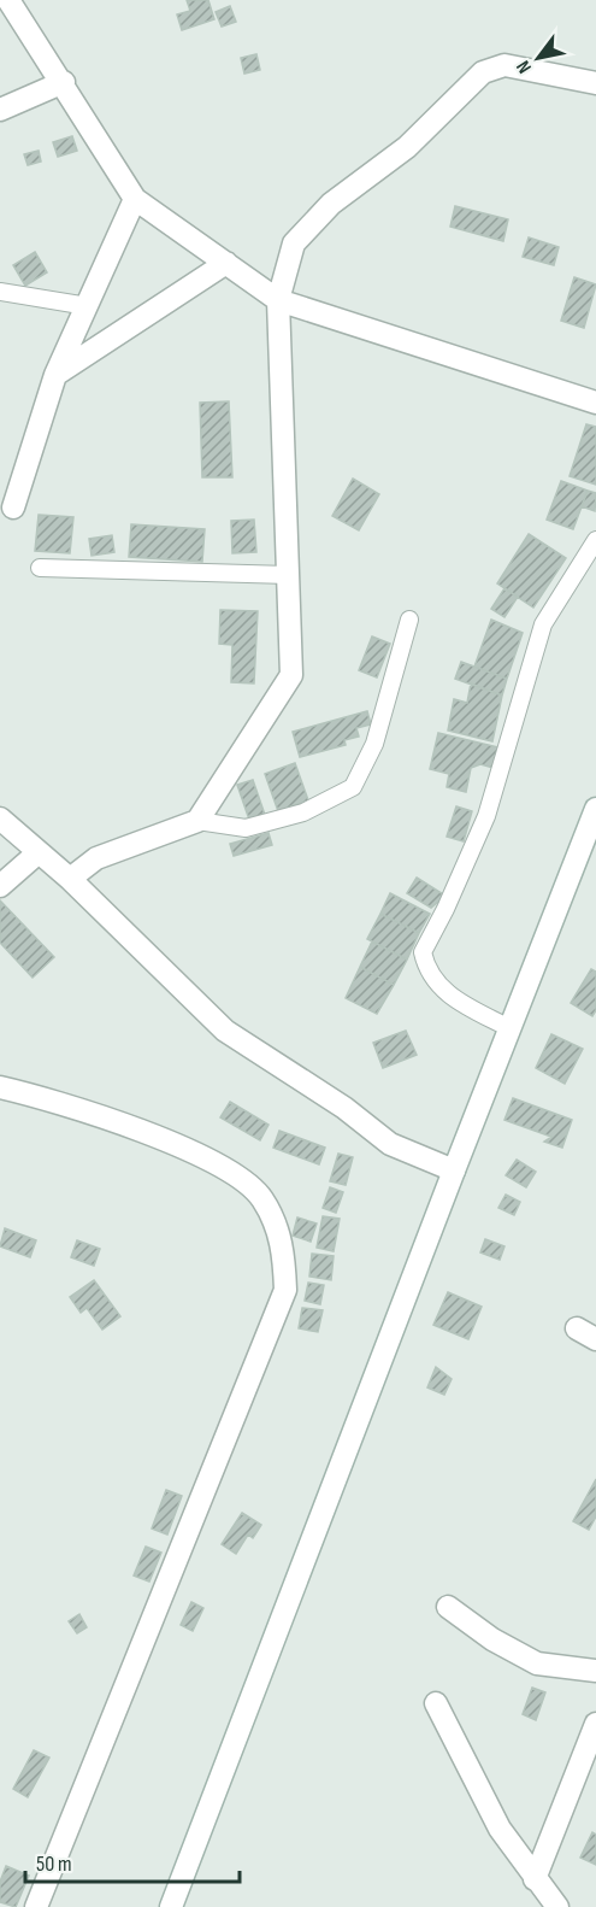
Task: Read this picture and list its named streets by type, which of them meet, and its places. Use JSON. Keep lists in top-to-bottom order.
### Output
{
  "scale_bar": "50 m",
  "north": "bottom left"
}
